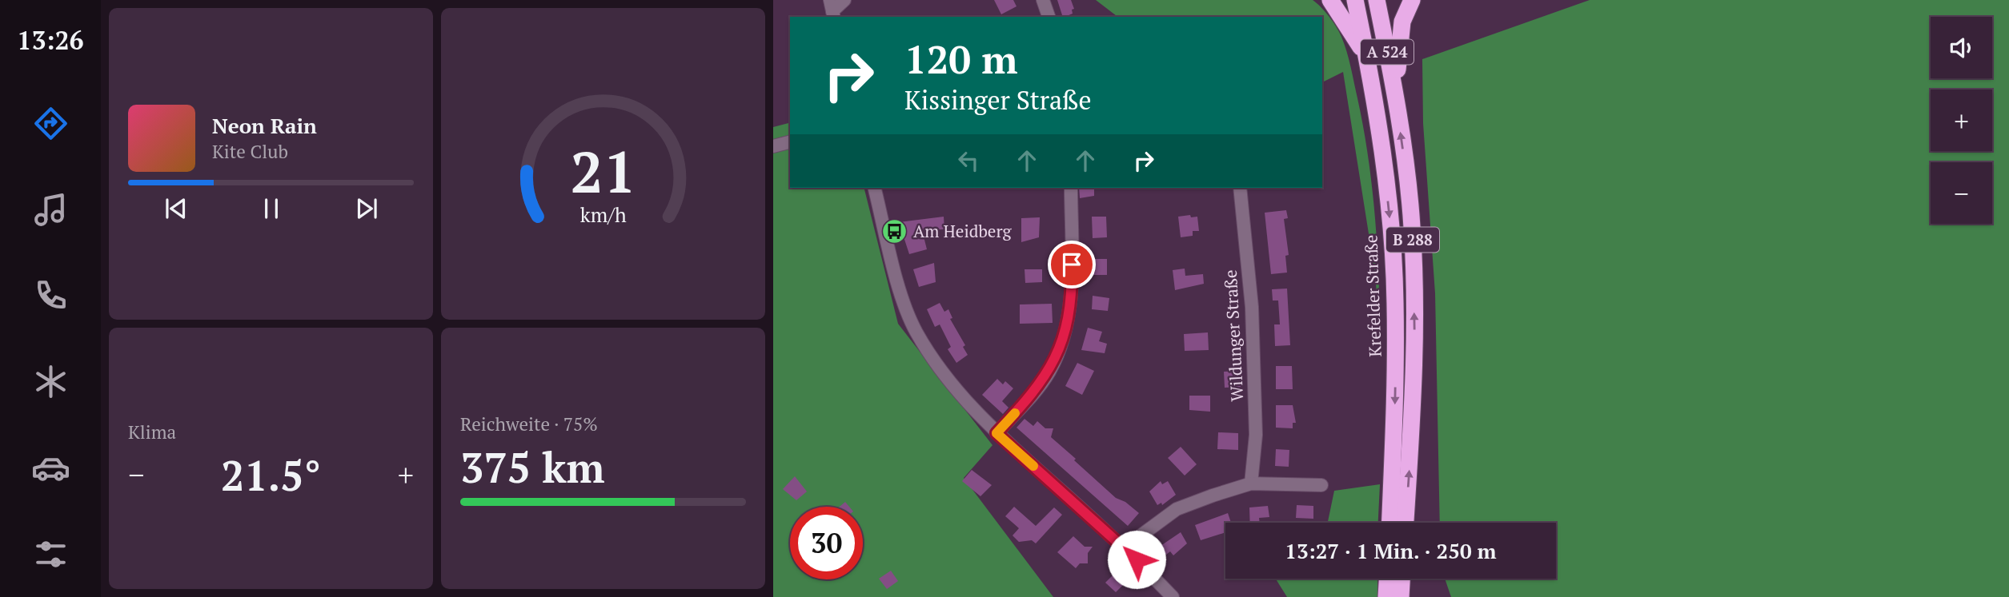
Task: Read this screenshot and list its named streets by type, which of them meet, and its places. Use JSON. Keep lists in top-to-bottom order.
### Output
{
  "streets": {
    "highway": ["A 524", "B 288", "Krefelder Straße"],
    "street": ["Wildunger Straße"]
  },
  "crossings": [
    ["A 524", "B 288"],
    ["A 524", "Krefelder Straße"]
  ],
  "places": {
    "bus stop": ["Am Heidberg"]
  },
  "page": {
    "tabs": "13:26",
    "map_buttons": ["+", "−"],
    "turn": ["120 m", "Kissinger Straße"],
    "song": ["Neon Rain", "Kite Club"],
    "tile": [
      "Klima",
      ["Reichweite · 75%", "375 km"]
    ],
    "heat": ["−", "21.5°", "+"],
    "limit": "30",
    "trip": "13:27 · 1 Min. · 250 m",
    "gauge": ["21", "km/h"]
  }
}
